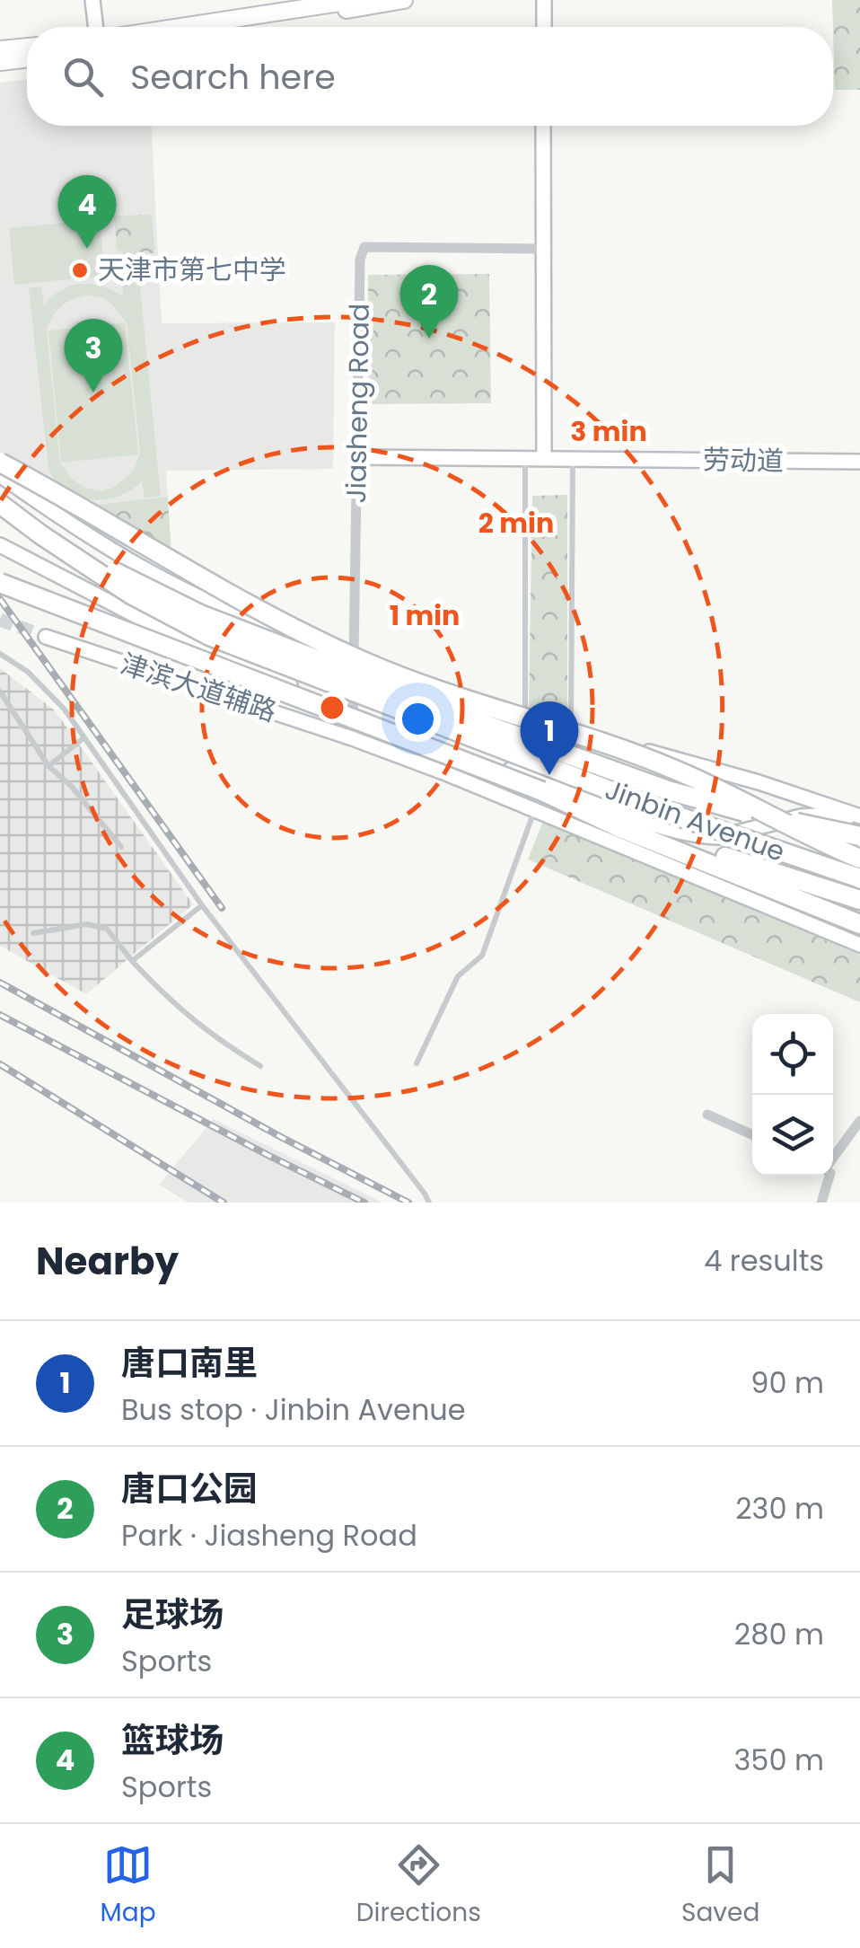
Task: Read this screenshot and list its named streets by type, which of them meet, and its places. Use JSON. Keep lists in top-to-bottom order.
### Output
{
  "streets": {
    "highway": ["Jinbin Avenue"],
    "street": ["Jiasheng Road", "劳动道", "津滨大道辅路"]
  },
  "crossings": [
    ["Jiasheng Road", "劳动道"],
    ["Jiasheng Road", "津滨大道辅路"],
    ["津滨大道辅路", "Jinbin Avenue"]
  ],
  "places": ["天津市第七中学"],
  "page": {
    "search": "Search here",
    "pins": [
      "4",
      "2",
      "3",
      "1"
    ],
    "heading": ["Nearby", "4 results"],
    "list": [
      {
        "mark": "1",
        "name": "唐口南里",
        "note": "Bus stop · Jinbin Avenue",
        "value": "90 m"
      },
      {
        "mark": "2",
        "name": "唐口公园",
        "note": "Park · Jiasheng Road",
        "value": "230 m"
      },
      {
        "mark": "3",
        "name": "足球场",
        "note": "Sports",
        "value": "280 m"
      },
      {
        "mark": "4",
        "name": "篮球场",
        "note": "Sports",
        "value": "350 m"
      }
    ],
    "nav": ["Map", "Directions", "Saved"]
  },
  "rings": ["3 min", "2 min", "1 min"]
}
